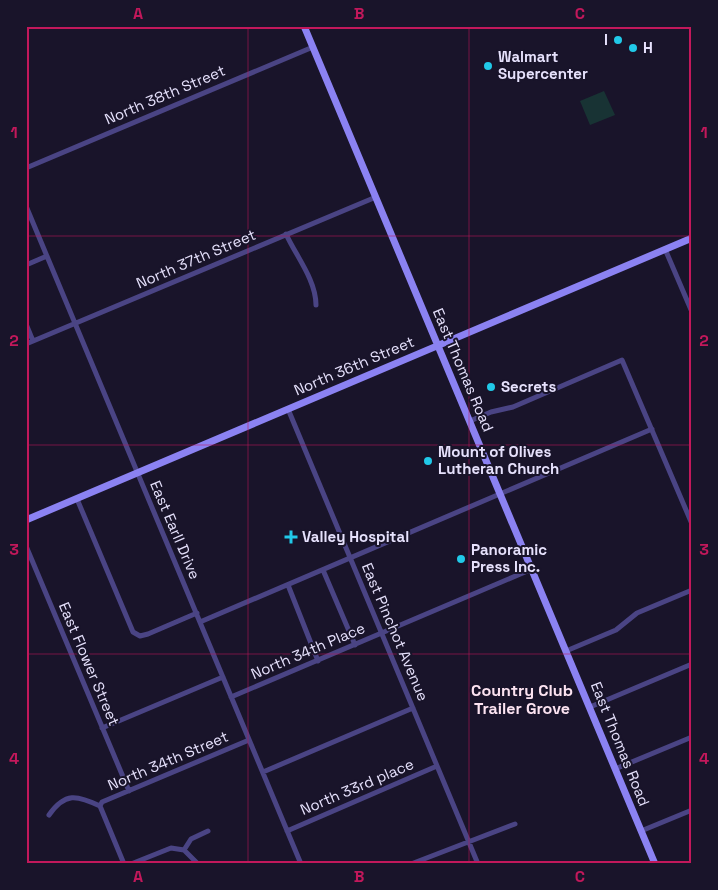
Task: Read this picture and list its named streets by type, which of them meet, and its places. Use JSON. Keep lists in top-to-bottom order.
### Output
{
  "streets": {
    "main road": ["North 36th Street", "East Thomas Road"],
    "street": [
      "North 38th Street",
      "North 37th Street",
      "East Earll Drive",
      "East Pinchot Avenue",
      "North 34th Place",
      "East Flower Street",
      "North 34th Street",
      "North 33rd place"
    ]
  },
  "crossings": [
    ["North 38th Street", "East Thomas Road"],
    ["North 37th Street", "East Thomas Road"],
    ["North 37th Street", "East Earll Drive"],
    ["North 36th Street", "East Thomas Road"],
    ["North 36th Street", "East Earll Drive"],
    ["North 36th Street", "East Pinchot Avenue"],
    ["East Thomas Road", "North 34th Place"],
    ["East Earll Drive", "North 34th Place"],
    ["East Earll Drive", "North 34th Street"],
    ["East Earll Drive", "North 33rd place"],
    ["East Pinchot Avenue", "North 34th Place"],
    ["East Pinchot Avenue", "North 33rd place"],
    ["East Flower Street", "North 34th Street"]
  ],
  "districts": ["Country Club Trailer Grove"],
  "places": {
    "other": [
      "I",
      "H",
      "Walmart Supercenter",
      "Secrets",
      "Mount of Olives Lutheran Church",
      "Panoramic Press Inc."
    ],
    "health": ["Valley Hospital"]
  },
  "grid": {
    "columns": ["A", "B", "C"],
    "rows": [
      "1",
      "2",
      "3",
      "4"
    ]
  }
}
